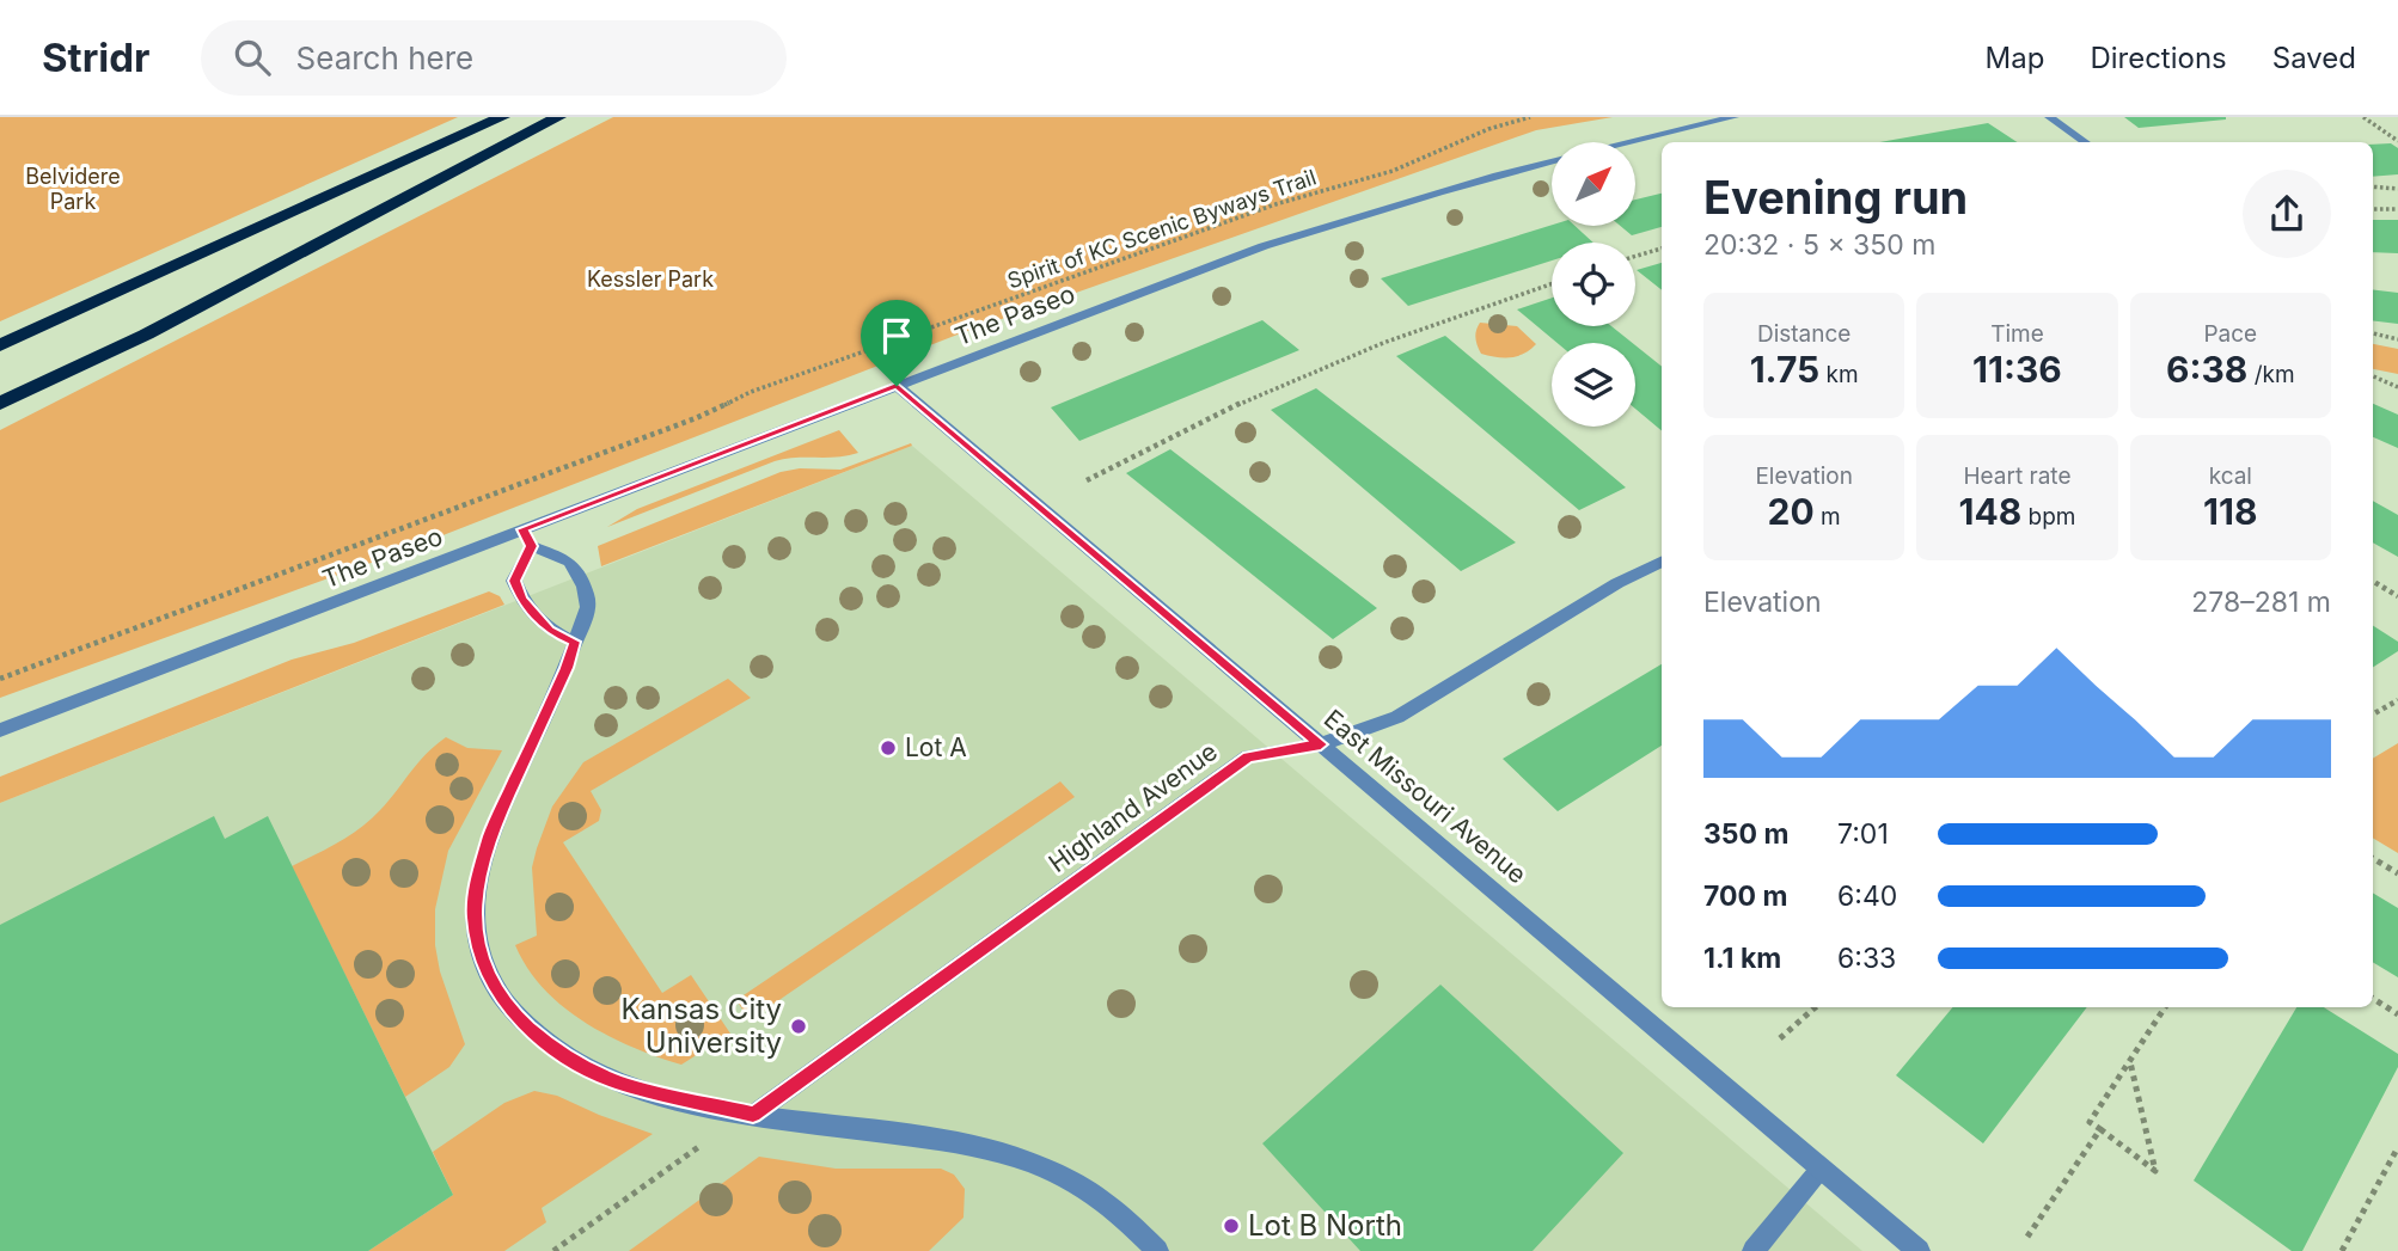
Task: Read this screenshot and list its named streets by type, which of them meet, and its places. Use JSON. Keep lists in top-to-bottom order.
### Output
{
  "streets": {
    "street": ["The Paseo", "East Missouri Avenue", "Highland Avenue"],
    "path": ["Spirit of KC Scenic Byways Trail"]
  },
  "crossings": [
    ["The Paseo", "East Missouri Avenue"],
    ["East Missouri Avenue", "Highland Avenue"]
  ],
  "parks": ["Belvidere Park", "Kessler Park"],
  "places": ["Lot A", "Kansas City University", "Lot B North"],
  "north": "top right",
  "page": {
    "header": "Stridr",
    "search": "Search here",
    "nav": ["Map", "Directions", "Saved"],
    "heading": ["Evening run", "20:32 · 5 × 350 m"],
    "stats": [
      ["Distance", "1.75 km"],
      ["Time", "11:36"],
      ["Pace", "6:38 /km"],
      ["Elevation", "20 m"],
      ["Heart rate", "148 bpm"],
      ["kcal", "118"]
    ],
    "chart": ["Elevation", "278–281 m"],
    "list": [
      {
        "name": "350 m",
        "note": "7:01"
      },
      {
        "name": "700 m",
        "note": "6:40"
      },
      {
        "name": "1.1 km",
        "note": "6:33"
      }
    ]
  }
}
